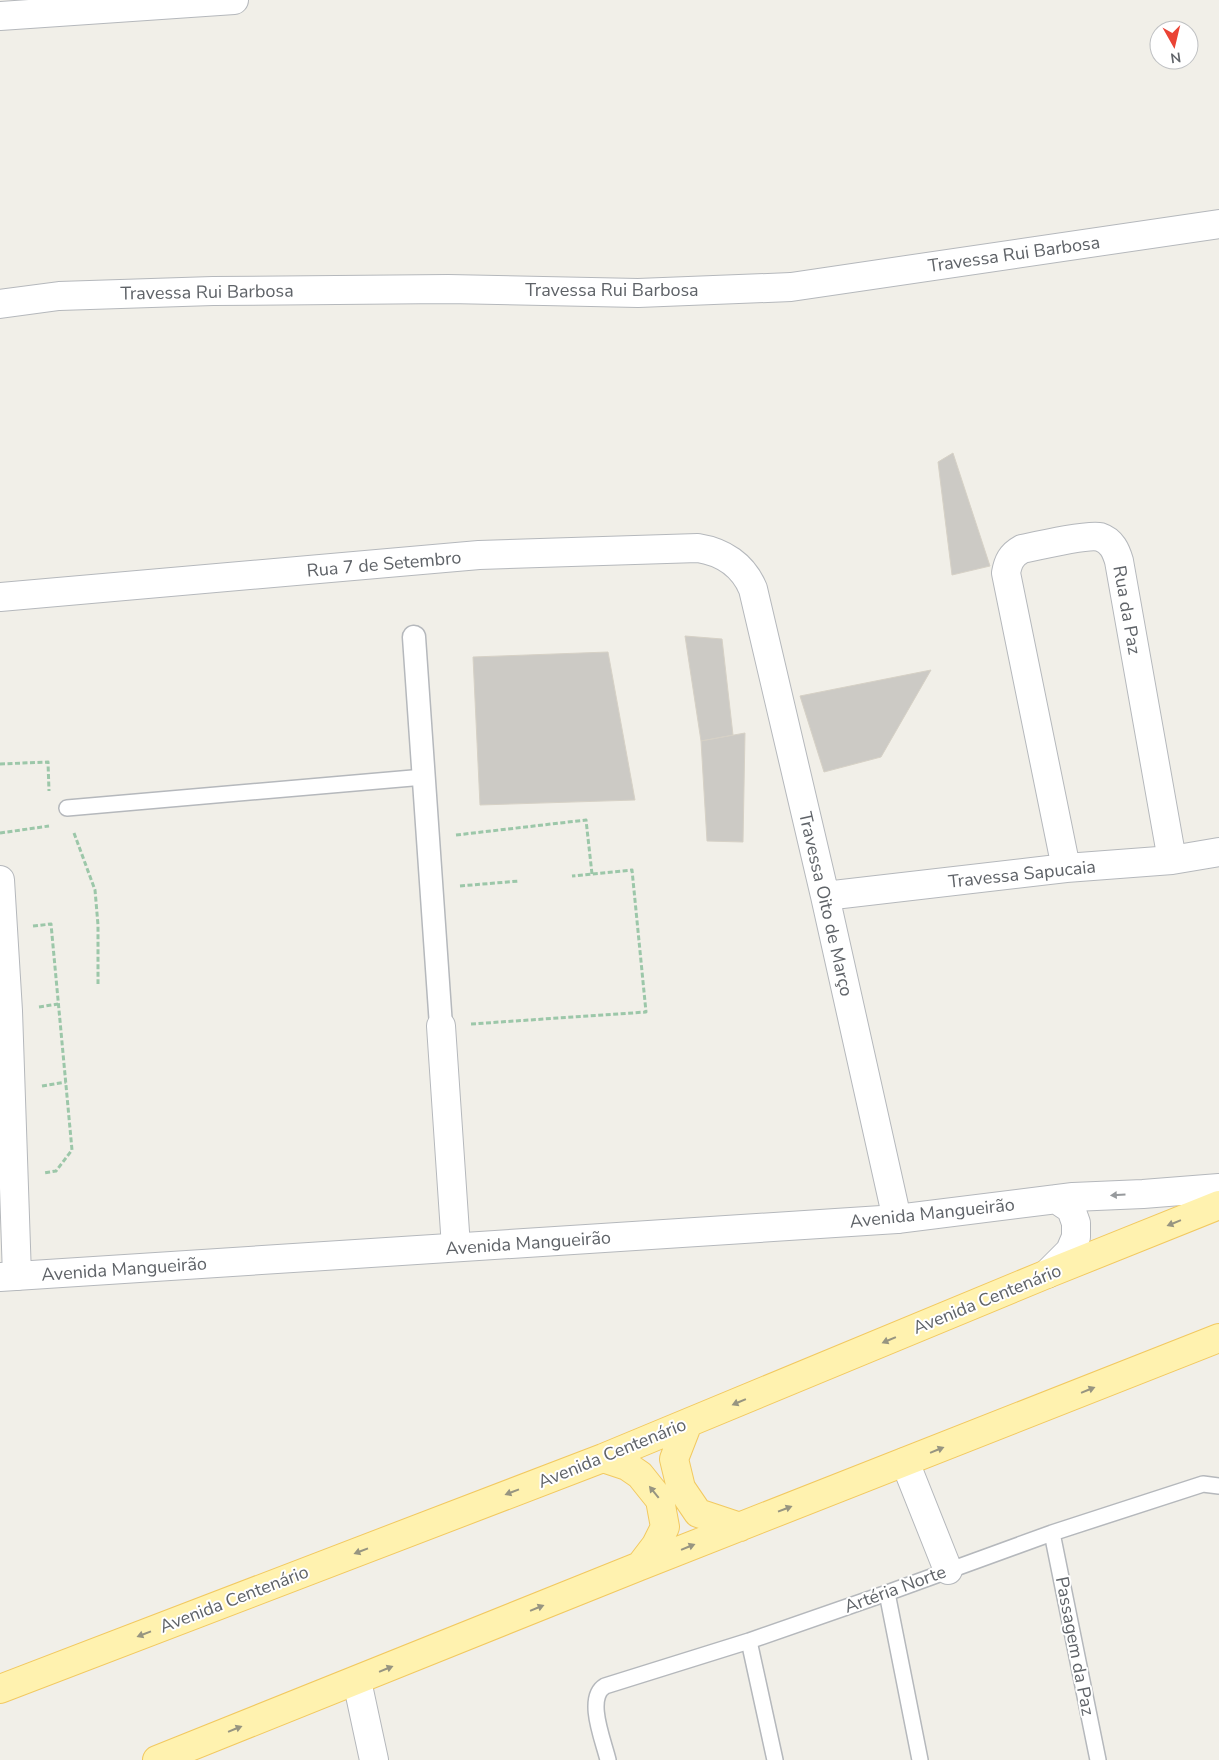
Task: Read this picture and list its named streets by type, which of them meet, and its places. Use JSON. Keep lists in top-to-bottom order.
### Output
{
  "streets": {
    "main road": ["Avenida Centenário"],
    "street": [
      "Travessa Rui Barbosa",
      "Rua 7 de Setembro",
      "Rua da Paz",
      "Travessa Sapucaia",
      "Travessa Oito de Março",
      "Avenida Mangueirão"
    ],
    "lane": ["Artéria Norte", "Passagem da Paz"]
  },
  "crossings": [
    ["Rua 7 de Setembro", "Travessa Oito de Março"],
    ["Rua da Paz", "Travessa Sapucaia"],
    ["Travessa Sapucaia", "Travessa Oito de Março"],
    ["Travessa Oito de Março", "Avenida Mangueirão"],
    ["Artéria Norte", "Passagem da Paz"]
  ],
  "north": "bottom"
}
